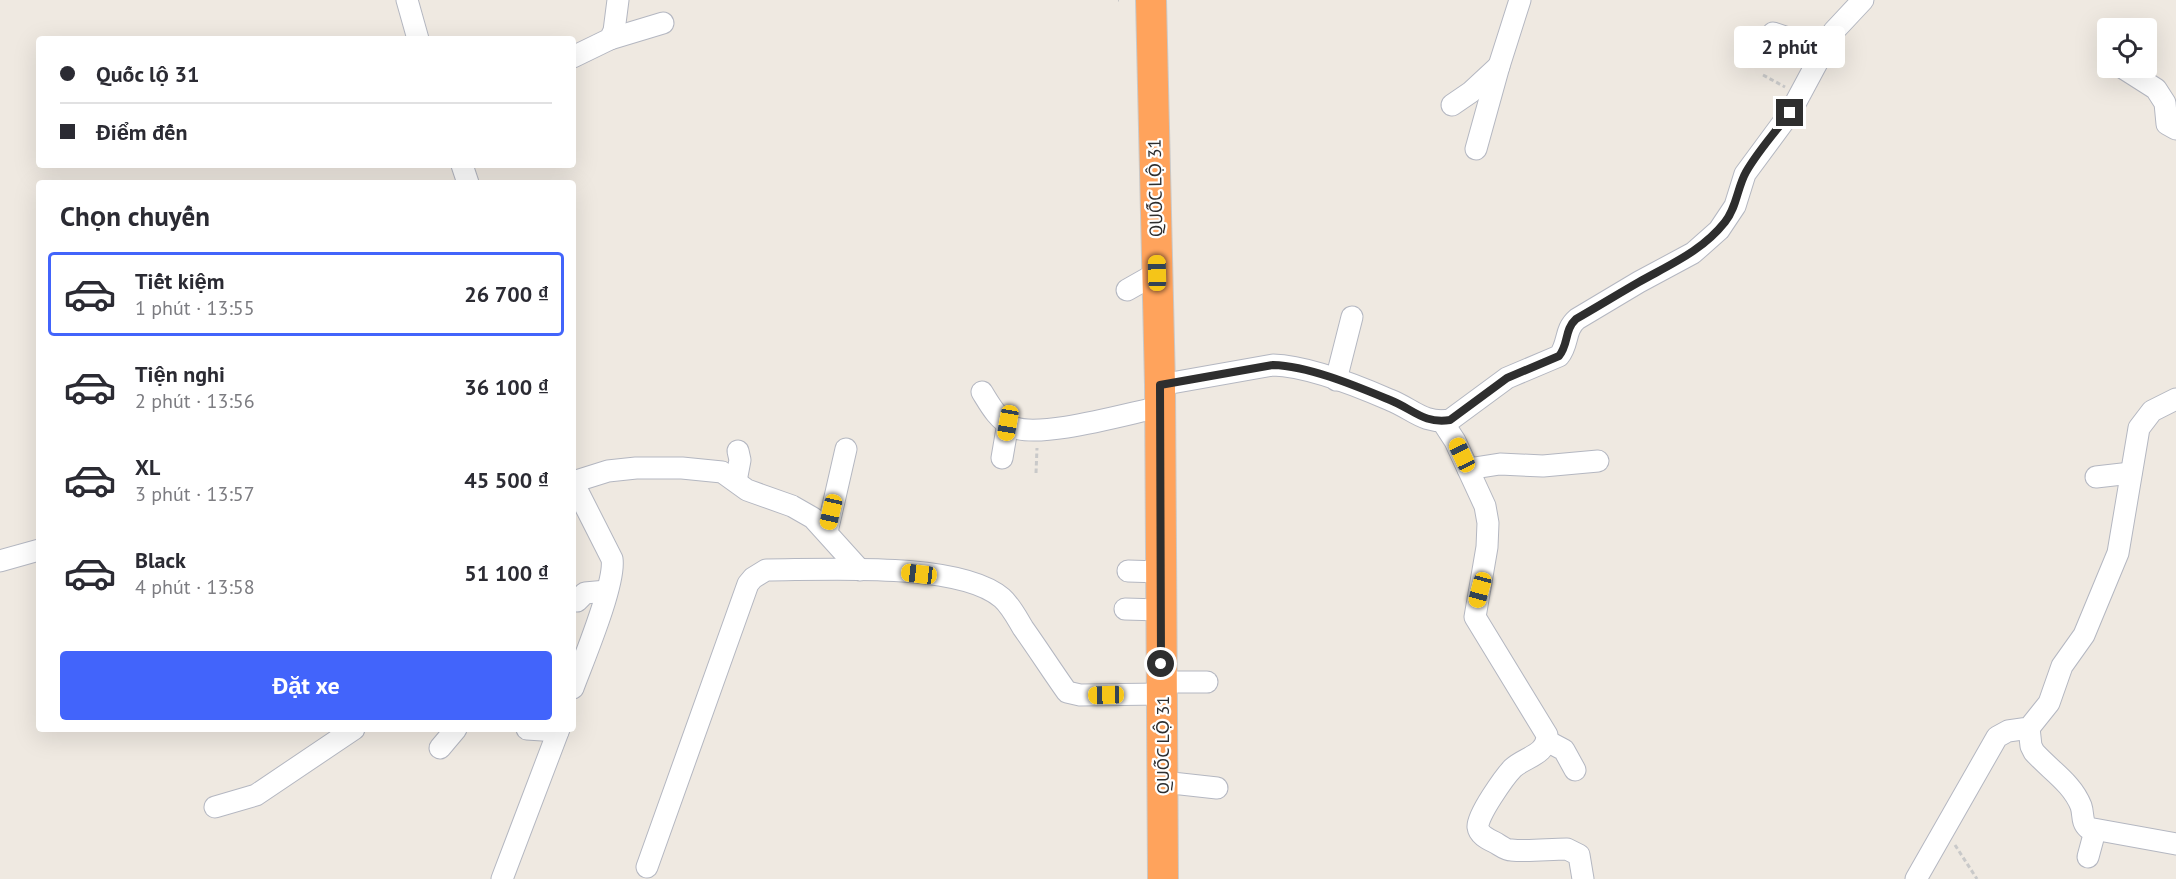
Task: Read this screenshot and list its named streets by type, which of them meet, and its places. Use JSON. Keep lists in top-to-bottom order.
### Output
{
  "streets": {
    "highway": ["QUỐC LỘ 31"]
  },
  "page": {
    "bubble": "2 phút",
    "banner": ["Quốc lộ 31", "Điểm đến"],
    "heading": "Chọn chuyến",
    "list": [
      {
        "name": "Tiết kiệm",
        "note": "1 phút · 13:55",
        "value": "26 700 ₫"
      },
      {
        "name": "Tiện nghi",
        "note": "2 phút · 13:56",
        "value": "36 100 ₫"
      },
      {
        "name": "XL",
        "note": "3 phút · 13:57",
        "value": "45 500 ₫"
      },
      {
        "name": "Black",
        "note": "4 phút · 13:58",
        "value": "51 100 ₫"
      }
    ],
    "buttons": "Đặt xe"
  }
}
